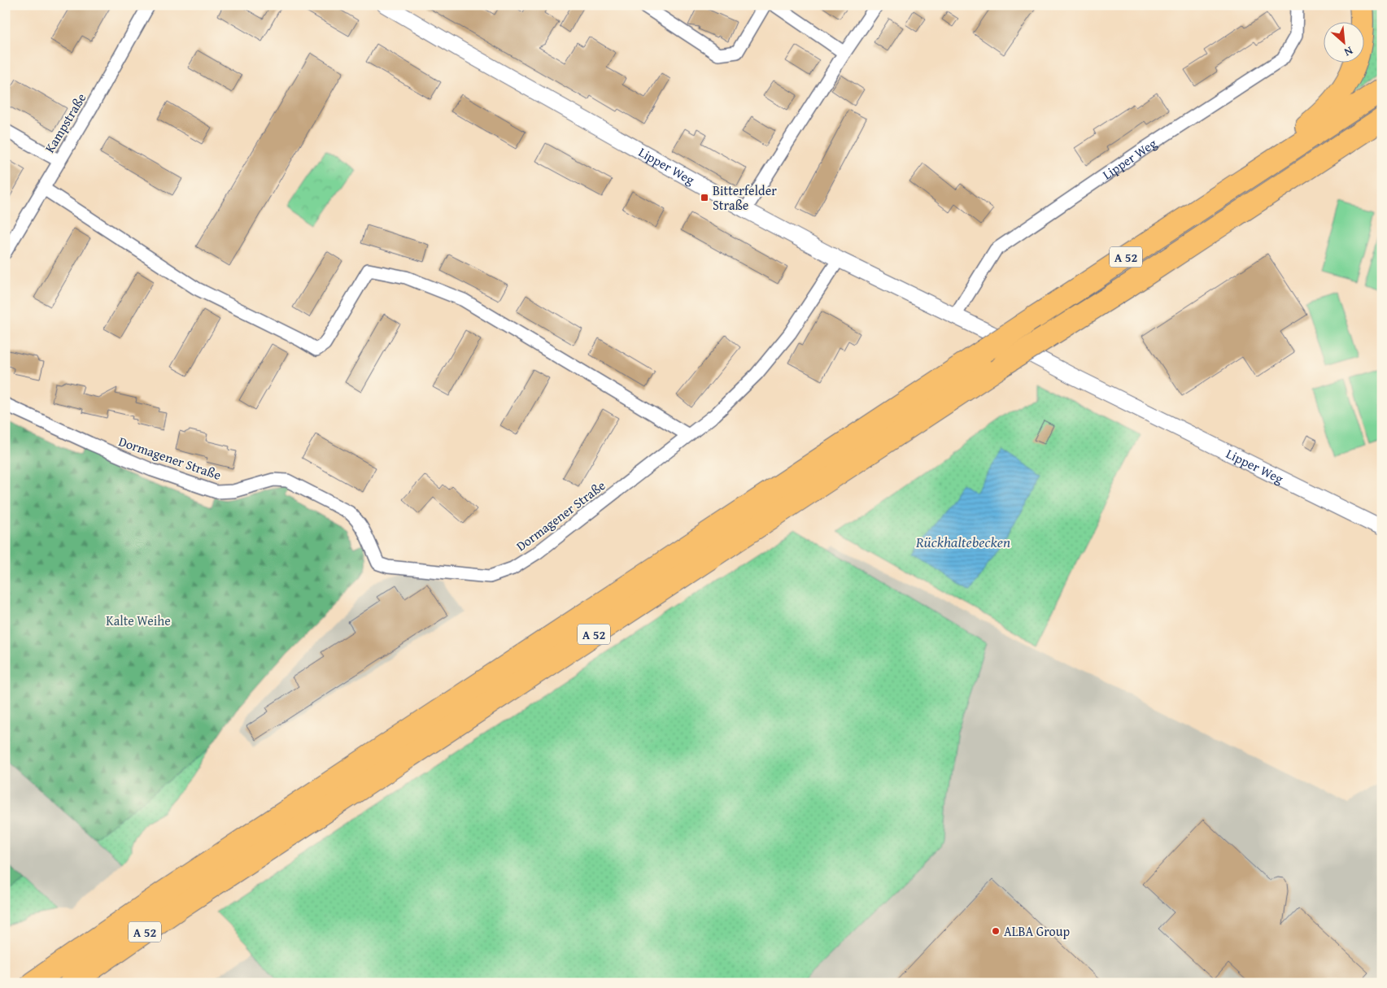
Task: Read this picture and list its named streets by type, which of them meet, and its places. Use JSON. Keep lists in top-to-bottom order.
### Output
{
  "streets": {
    "highway": ["A 52"],
    "street": ["Kampstraße", "Lipper Weg", "Dormagener Straße"]
  },
  "crossings": [
    ["Lipper Weg", "Dormagener Straße"]
  ],
  "water": ["Rückhaltebecken"],
  "parks": ["Kalte Weihe"],
  "places": {
    "transit": ["Bitterfelder Straße"],
    "other": ["ALBA Group"]
  },
  "north": "bottom right"
}
